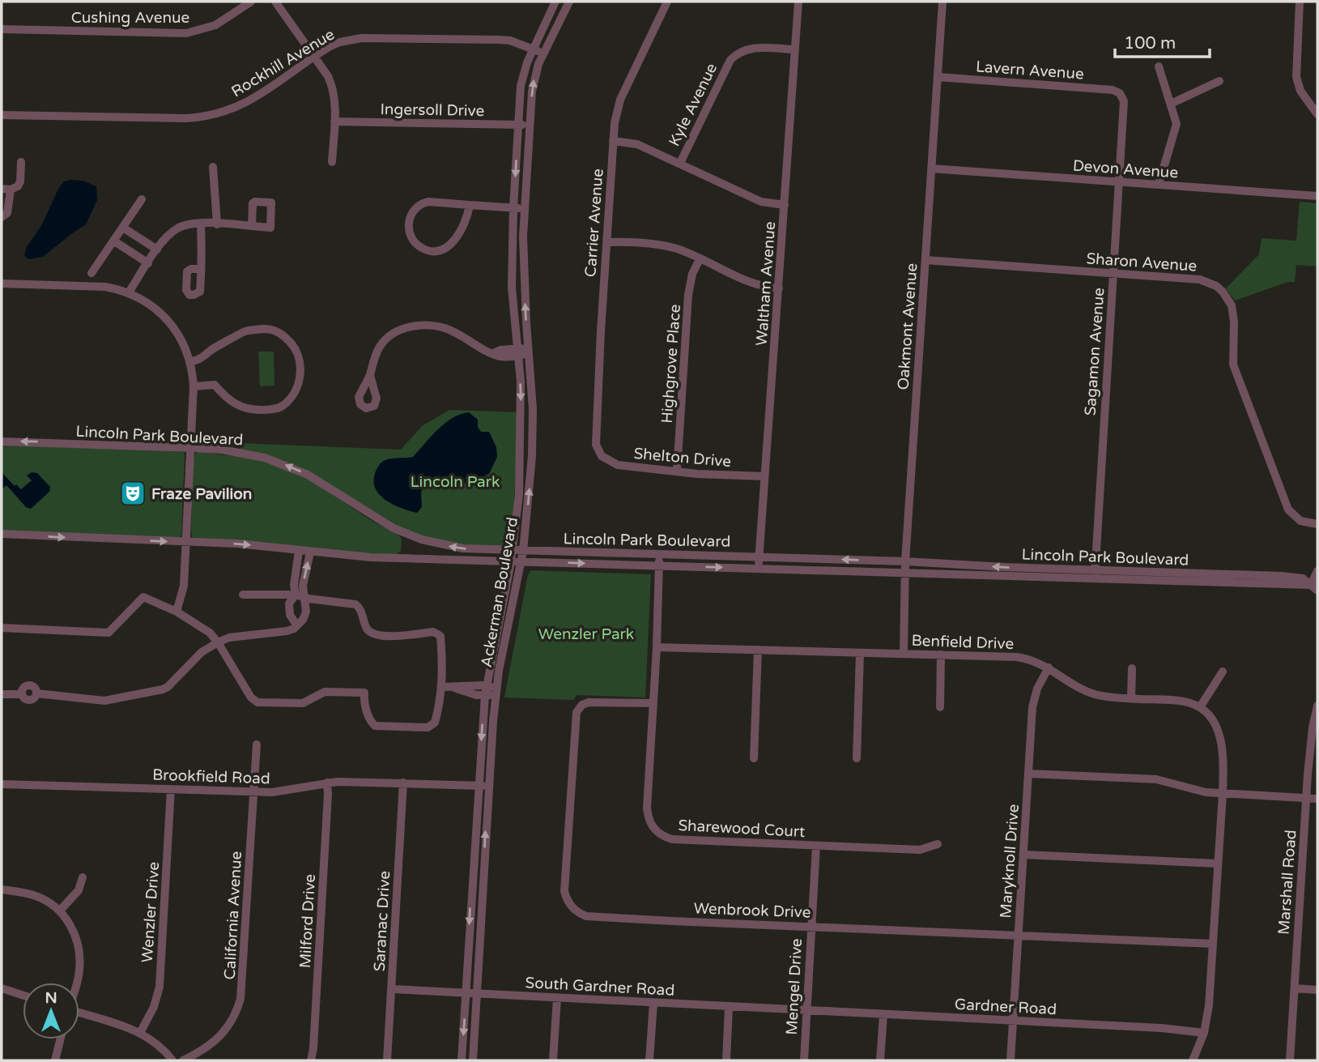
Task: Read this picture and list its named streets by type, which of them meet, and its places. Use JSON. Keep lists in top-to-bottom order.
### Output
{
  "streets": {
    "street": [
      "Cushing Avenue",
      "Rockhill Avenue",
      "Lavern Avenue",
      "Kyle Avenue",
      "Ingersoll Drive",
      "Devon Avenue",
      "Carrier Avenue",
      "Sharon Avenue",
      "Waltham Avenue",
      "Oakmont Avenue",
      "Sagamon Avenue",
      "Highgrove Place",
      "Lincoln Park Boulevard",
      "Shelton Drive",
      "Ackerman Boulevard",
      "Benfield Drive",
      "Brookfield Road",
      "Sharewood Court",
      "Maryknoll Drive",
      "Marshall Road",
      "Wenbrook Drive",
      "Wenzler Drive",
      "California Avenue",
      "Milford Drive",
      "Saranac Drive",
      "South Gardner Road",
      "Mengel Drive",
      "Gardner Road"
    ]
  },
  "crossings": [
    ["Rockhill Avenue", "Ackerman Boulevard"],
    ["Lavern Avenue", "Oakmont Avenue"],
    ["Lavern Avenue", "Sagamon Avenue"],
    ["Kyle Avenue", "Waltham Avenue"],
    ["Ingersoll Drive", "Ackerman Boulevard"],
    ["Devon Avenue", "Oakmont Avenue"],
    ["Devon Avenue", "Sagamon Avenue"],
    ["Carrier Avenue", "Shelton Drive"],
    ["Sharon Avenue", "Oakmont Avenue"],
    ["Sharon Avenue", "Sagamon Avenue"],
    ["Waltham Avenue", "Lincoln Park Boulevard"],
    ["Waltham Avenue", "Shelton Drive"],
    ["Oakmont Avenue", "Lincoln Park Boulevard"],
    ["Oakmont Avenue", "Benfield Drive"],
    ["Sagamon Avenue", "Lincoln Park Boulevard"],
    ["Highgrove Place", "Shelton Drive"],
    ["Lincoln Park Boulevard", "Ackerman Boulevard"],
    ["Lincoln Park Boulevard", "Sharewood Court"],
    ["Ackerman Boulevard", "Brookfield Road"],
    ["Ackerman Boulevard", "South Gardner Road"],
    ["Benfield Drive", "Sharewood Court"],
    ["Benfield Drive", "Maryknoll Drive"],
    ["Brookfield Road", "Wenzler Drive"],
    ["Brookfield Road", "California Avenue"],
    ["Brookfield Road", "Milford Drive"],
    ["Brookfield Road", "Saranac Drive"],
    ["Sharewood Court", "Wenbrook Drive"],
    ["Sharewood Court", "Mengel Drive"],
    ["Maryknoll Drive", "Wenbrook Drive"],
    ["Maryknoll Drive", "Gardner Road"],
    ["Wenbrook Drive", "Mengel Drive"],
    ["Saranac Drive", "South Gardner Road"],
    ["South Gardner Road", "Mengel Drive"],
    ["South Gardner Road", "Gardner Road"],
    ["Mengel Drive", "Gardner Road"]
  ],
  "parks": ["Lincoln Park", "Wenzler Park"],
  "places": {
    "theatre": ["Fraze Pavilion"]
  },
  "scale_bar": "100 m",
  "north": "top"
}
